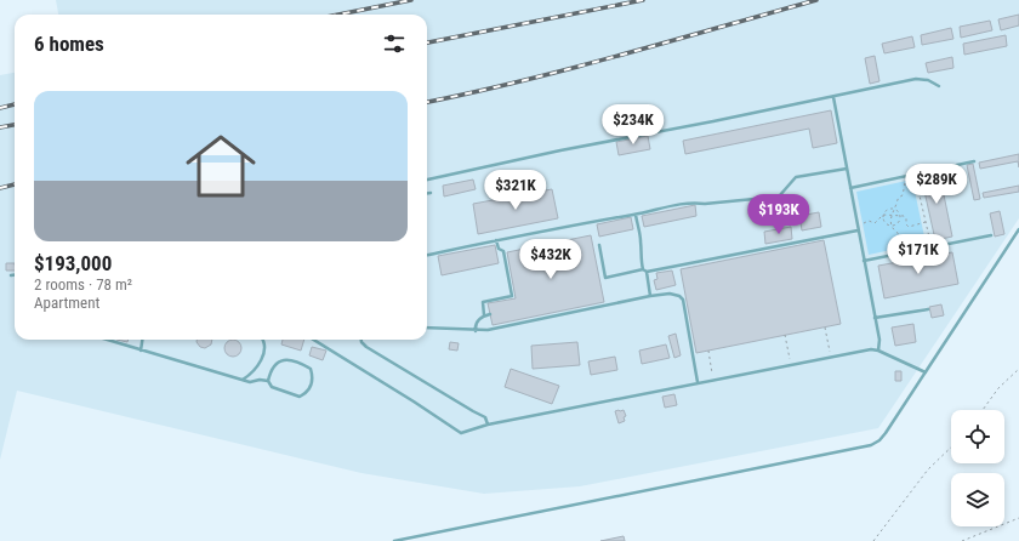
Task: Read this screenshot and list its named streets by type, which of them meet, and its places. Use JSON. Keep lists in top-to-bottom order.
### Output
{
  "page": {
    "heading": "6 homes",
    "list": [
      {
        "name": "$193,000",
        "note": "2 rooms · 78 m² · Apartment"
      }
    ],
    "price": [
      "$234K",
      "$289K",
      "$321K",
      "$193K",
      "$171K",
      "$432K"
    ]
  }
}
